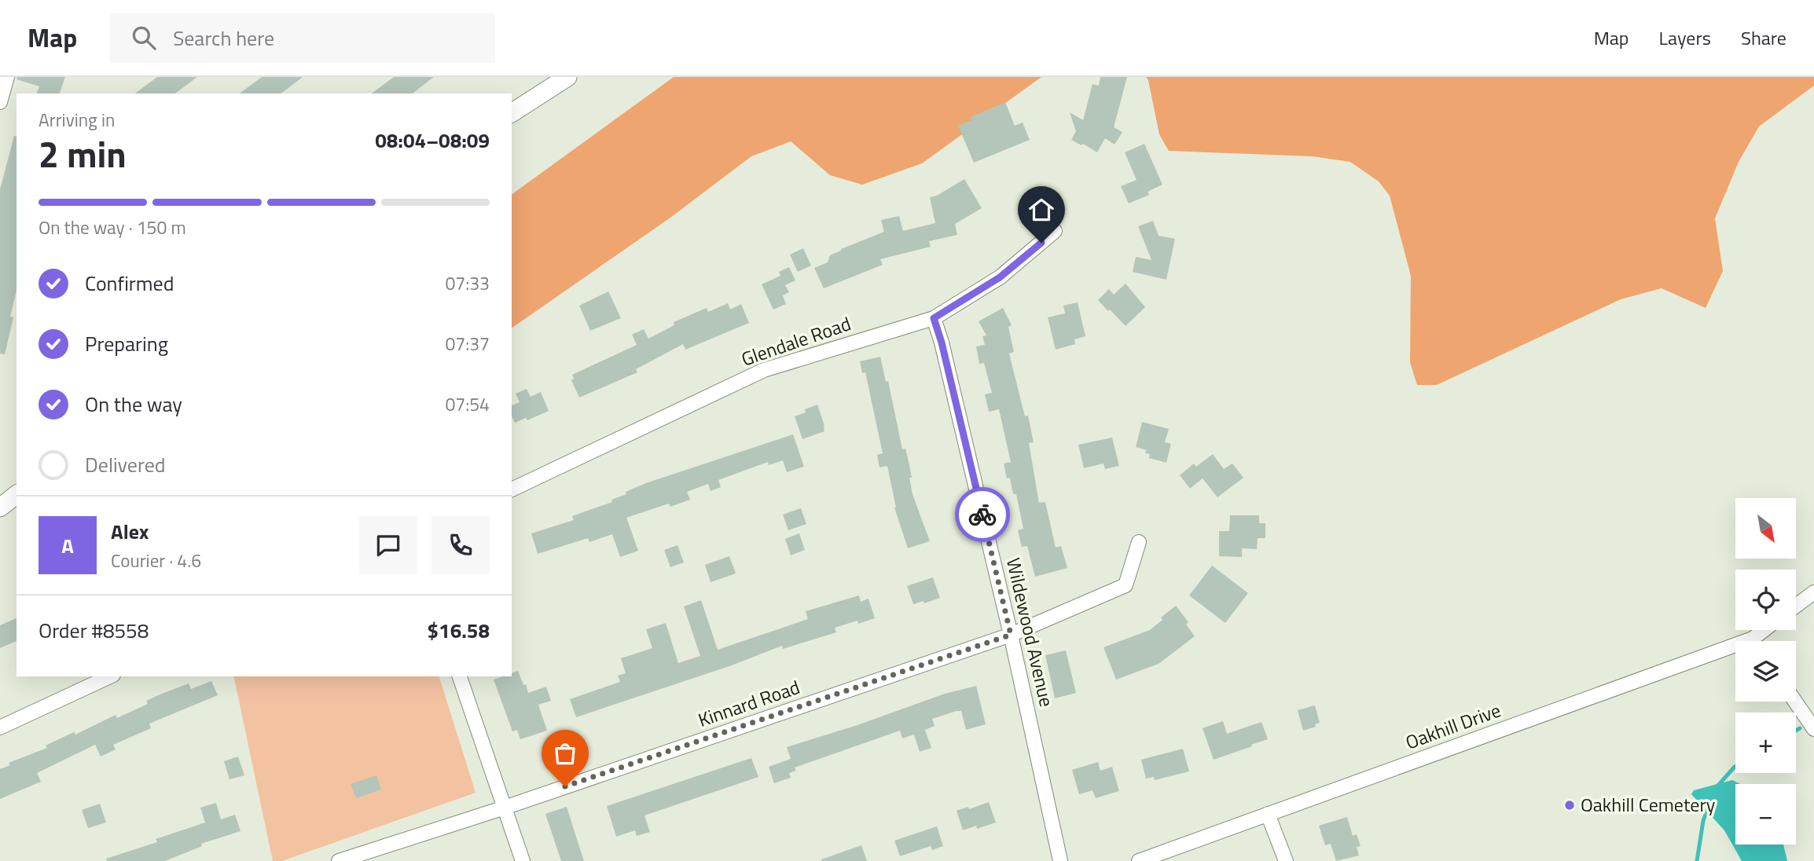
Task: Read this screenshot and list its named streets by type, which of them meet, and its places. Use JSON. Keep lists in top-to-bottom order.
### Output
{
  "streets": {
    "street": [
      "Glendale Road",
      "Wildewood Avenue",
      "Kinnard Road",
      "Oakhill Drive"
    ]
  },
  "crossings": [
    ["Glendale Road", "Wildewood Avenue"],
    ["Wildewood Avenue", "Kinnard Road"]
  ],
  "places": ["Oakhill Cemetery"],
  "north": "bottom right",
  "page": {
    "header": "Map",
    "search": "Search here",
    "nav": ["Map", "Layers", "Share"],
    "heading": ["2 min", "Arriving in", "08:04–08:09"],
    "panel": [
      "Alex",
      "Courier · 4.6",
      "Order #8558",
      "$16.58"
    ],
    "bar": "On the way · 150 m",
    "list": [
      ["Confirmed", "07:33"],
      ["Preparing", "07:37"],
      ["On the way", "07:54"],
      "Delivered"
    ],
    "map_buttons": ["+", "−"],
    "round": "A"
  }
}
